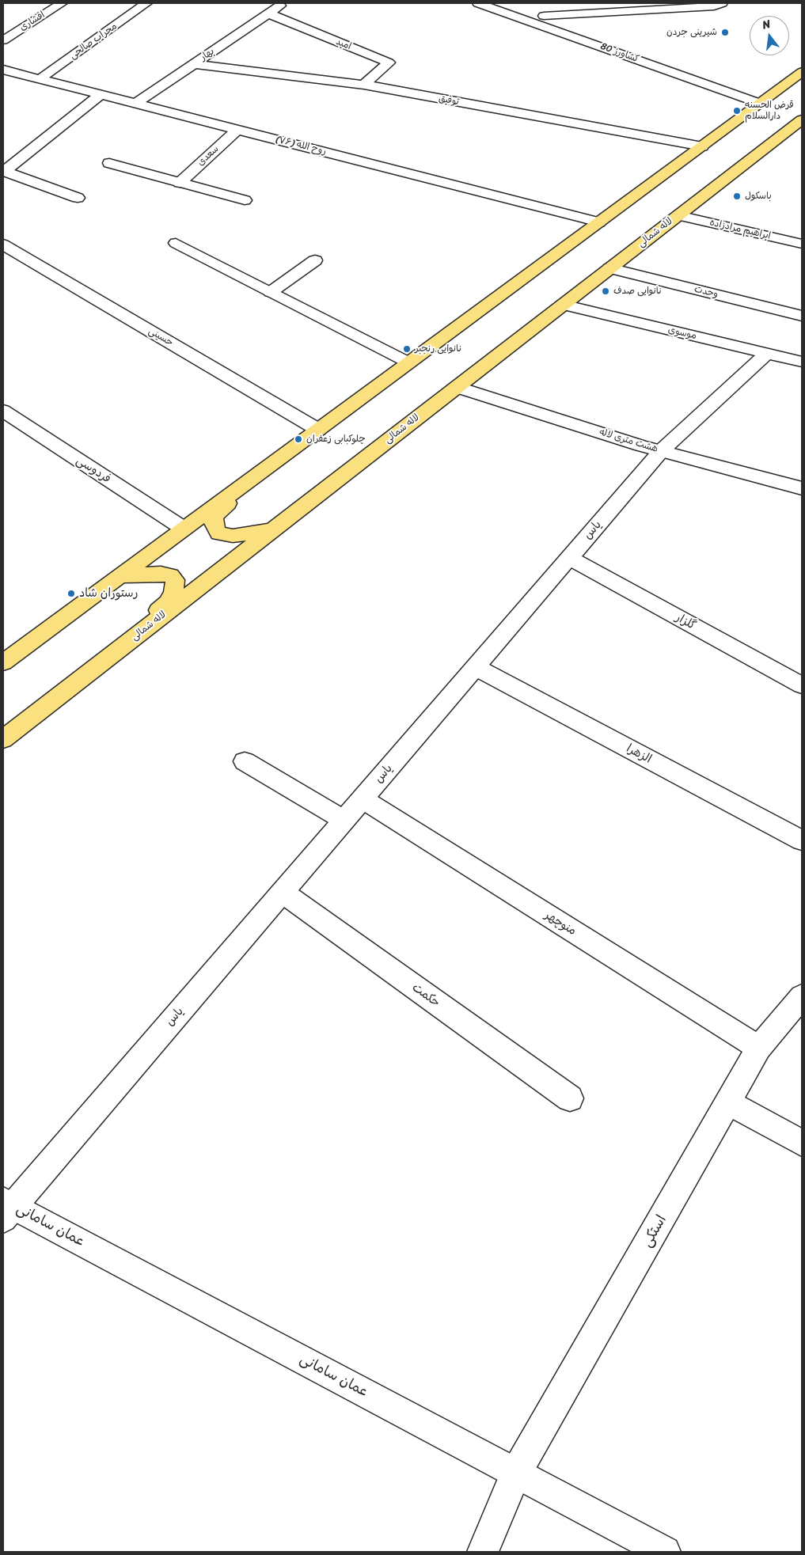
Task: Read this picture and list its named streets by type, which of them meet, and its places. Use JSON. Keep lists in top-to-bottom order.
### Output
{
  "streets": {
    "main road": ["لاله شمالی"],
    "street": [
      "افشاری",
      "محراب صالحی",
      "امید",
      "کشاورز 80",
      "بهار",
      "توفیق",
      "روح الله (۷۶)",
      "سعدی",
      "ابراهیم مرادزاده",
      "وحدت",
      "موسوی",
      "حسینی",
      "هشت متری لاله",
      "فردوسی",
      "یاس",
      "گلزار",
      "الزهرا",
      "منوچهر",
      "حکمت",
      "عمان سامانی",
      "استکی"
    ]
  },
  "crossings": [
    ["محراب صالحی", "روح الله (۷۶)"],
    ["امید", "بهار"],
    ["امید", "توفیق"],
    ["بهار", "توفیق"],
    ["بهار", "روح الله (۷۶)"],
    ["روح الله (۷۶)", "سعدی"],
    ["ابراهیم مرادزاده", "لاله شمالی"],
    ["لاله شمالی", "وحدت"],
    ["لاله شمالی", "موسوی"],
    ["لاله شمالی", "هشت متری لاله"],
    ["موسوی", "یاس"],
    ["هشت متری لاله", "یاس"],
    ["یاس", "گلزار"],
    ["یاس", "الزهرا"],
    ["یاس", "منوچهر"],
    ["یاس", "حکمت"],
    ["یاس", "عمان سامانی"],
    ["منوچهر", "استکی"],
    ["عمان سامانی", "استکی"]
  ],
  "places": [
    "شیرینی جردن",
    "قرض الحسنه دارالسلام",
    "باسکول",
    "نانوایی صدف",
    "نانوایی رنجبر",
    "چلوکبابی زعفران",
    "رستوران شاد"
  ],
  "north": "top"
}
